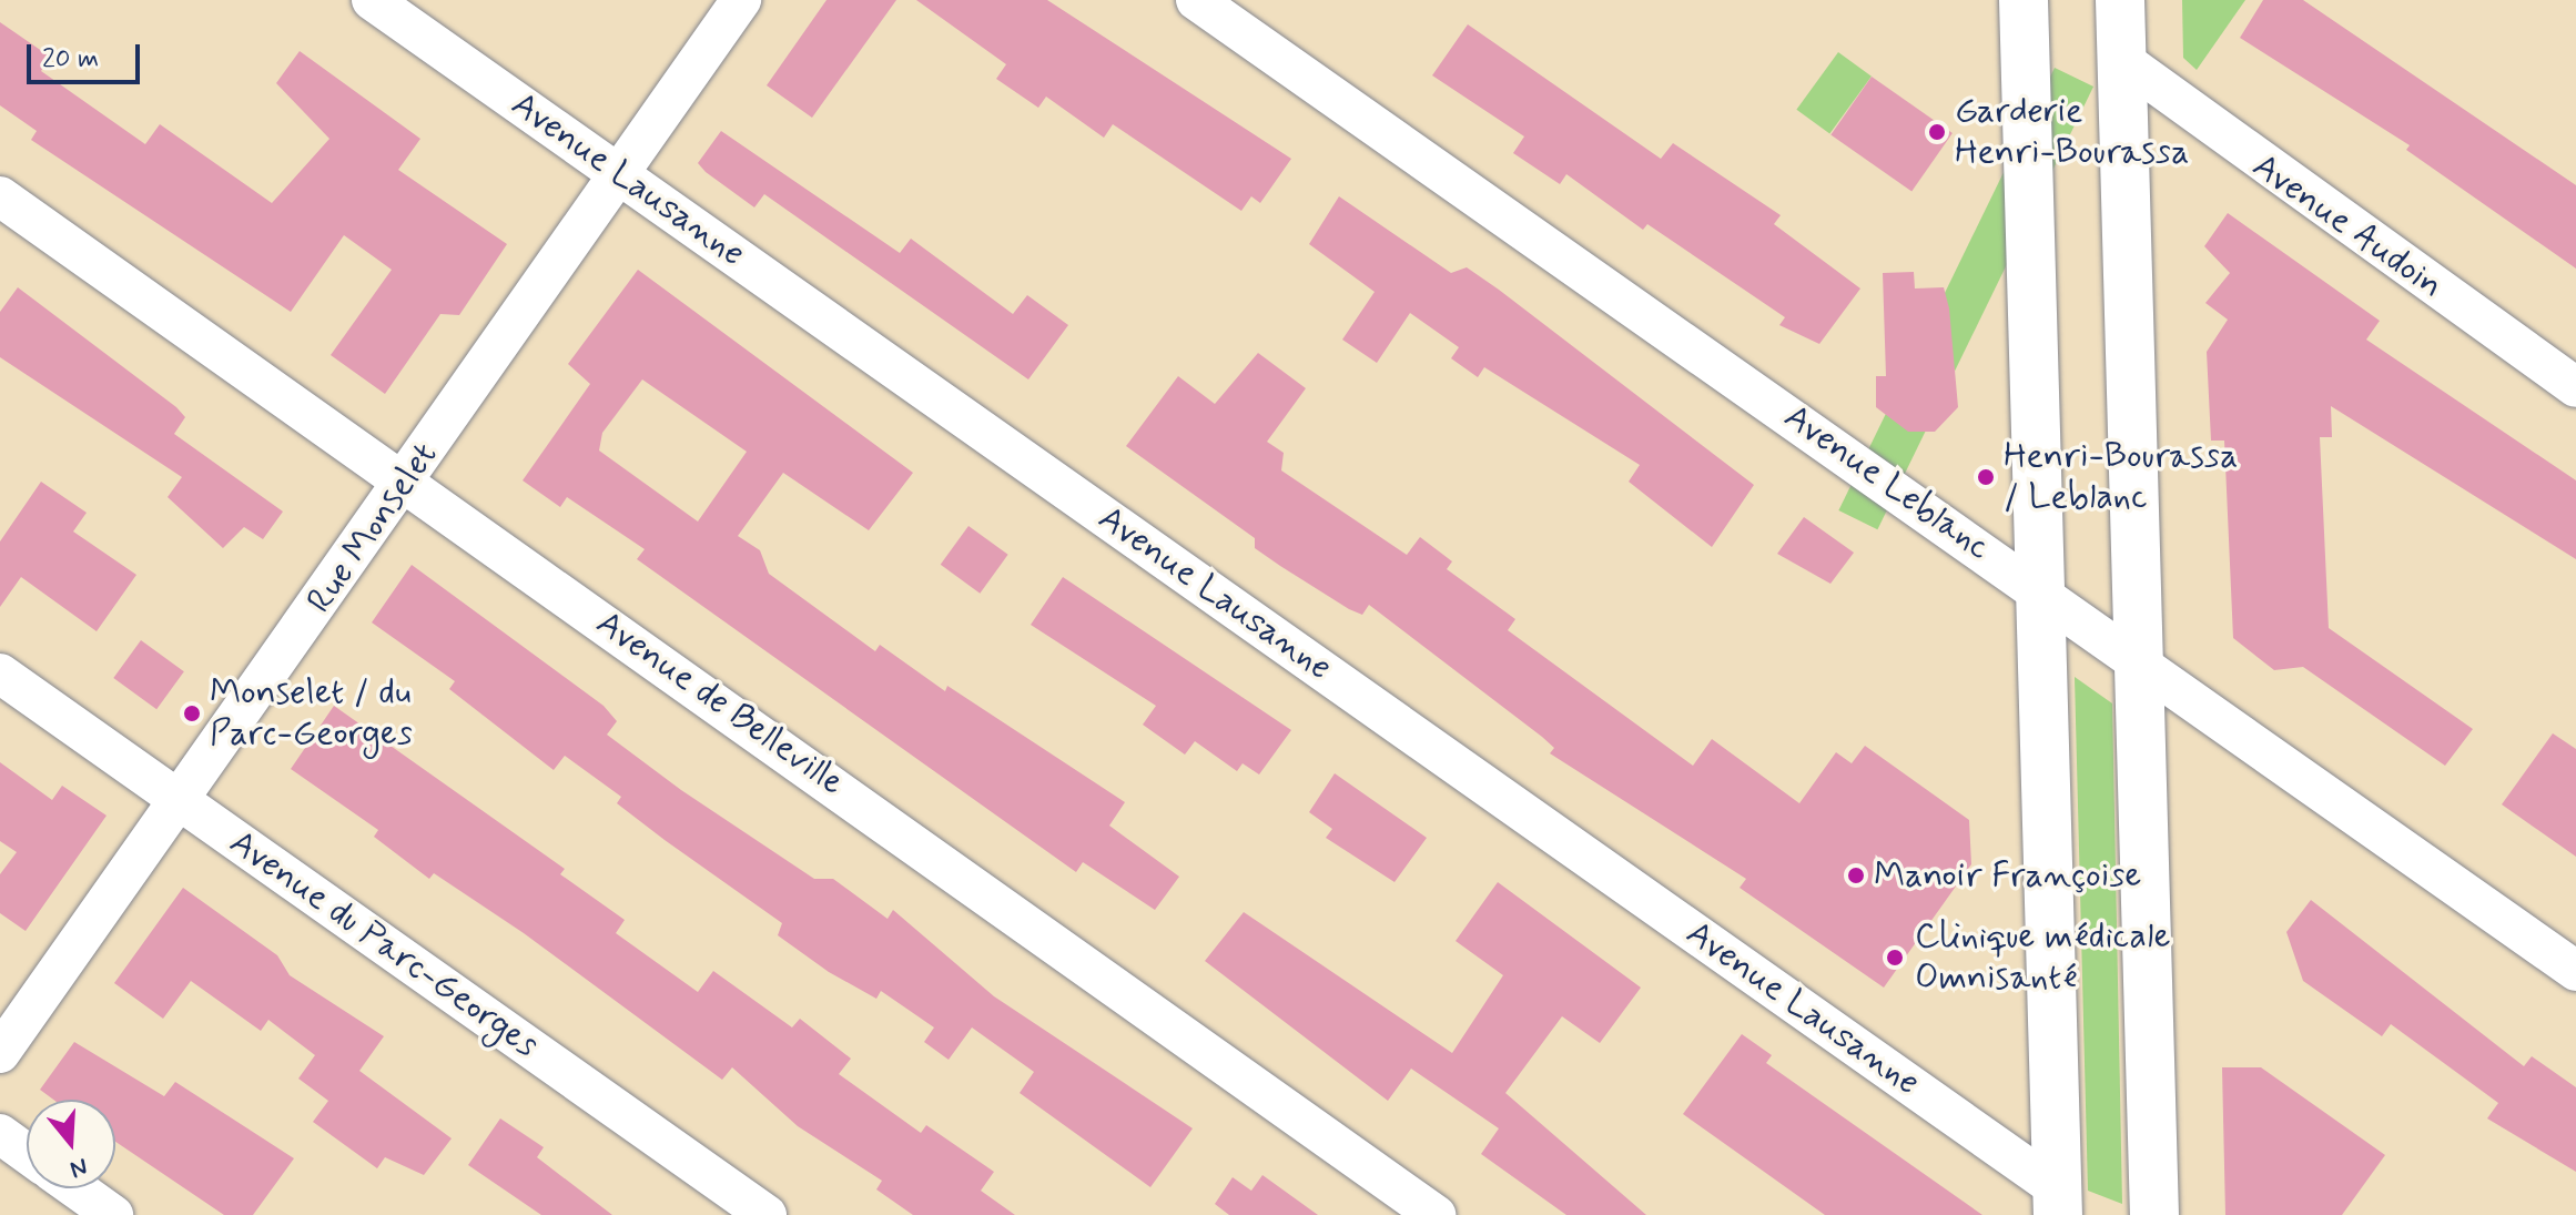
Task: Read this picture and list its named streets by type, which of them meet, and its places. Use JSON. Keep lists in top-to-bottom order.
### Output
{
  "streets": {
    "street": [
      "Avenue Lausanne",
      "Avenue Audoin",
      "Avenue Leblanc",
      "Rue Monselet",
      "Avenue de Belleville",
      "Avenue du Parc-Georges"
    ]
  },
  "crossings": [
    ["Avenue Lausanne", "Rue Monselet"],
    ["Rue Monselet", "Avenue de Belleville"],
    ["Rue Monselet", "Avenue du Parc-Georges"]
  ],
  "places": [
    "Garderie Henri-Bourassa",
    "Henri-Bourassa / Leblanc",
    "Monselet / du Parc-Georges",
    "Manoir Françoise",
    "Clinique médicale Omnisanté"
  ],
  "scale_bar": "20 m",
  "north": "bottom"
}
